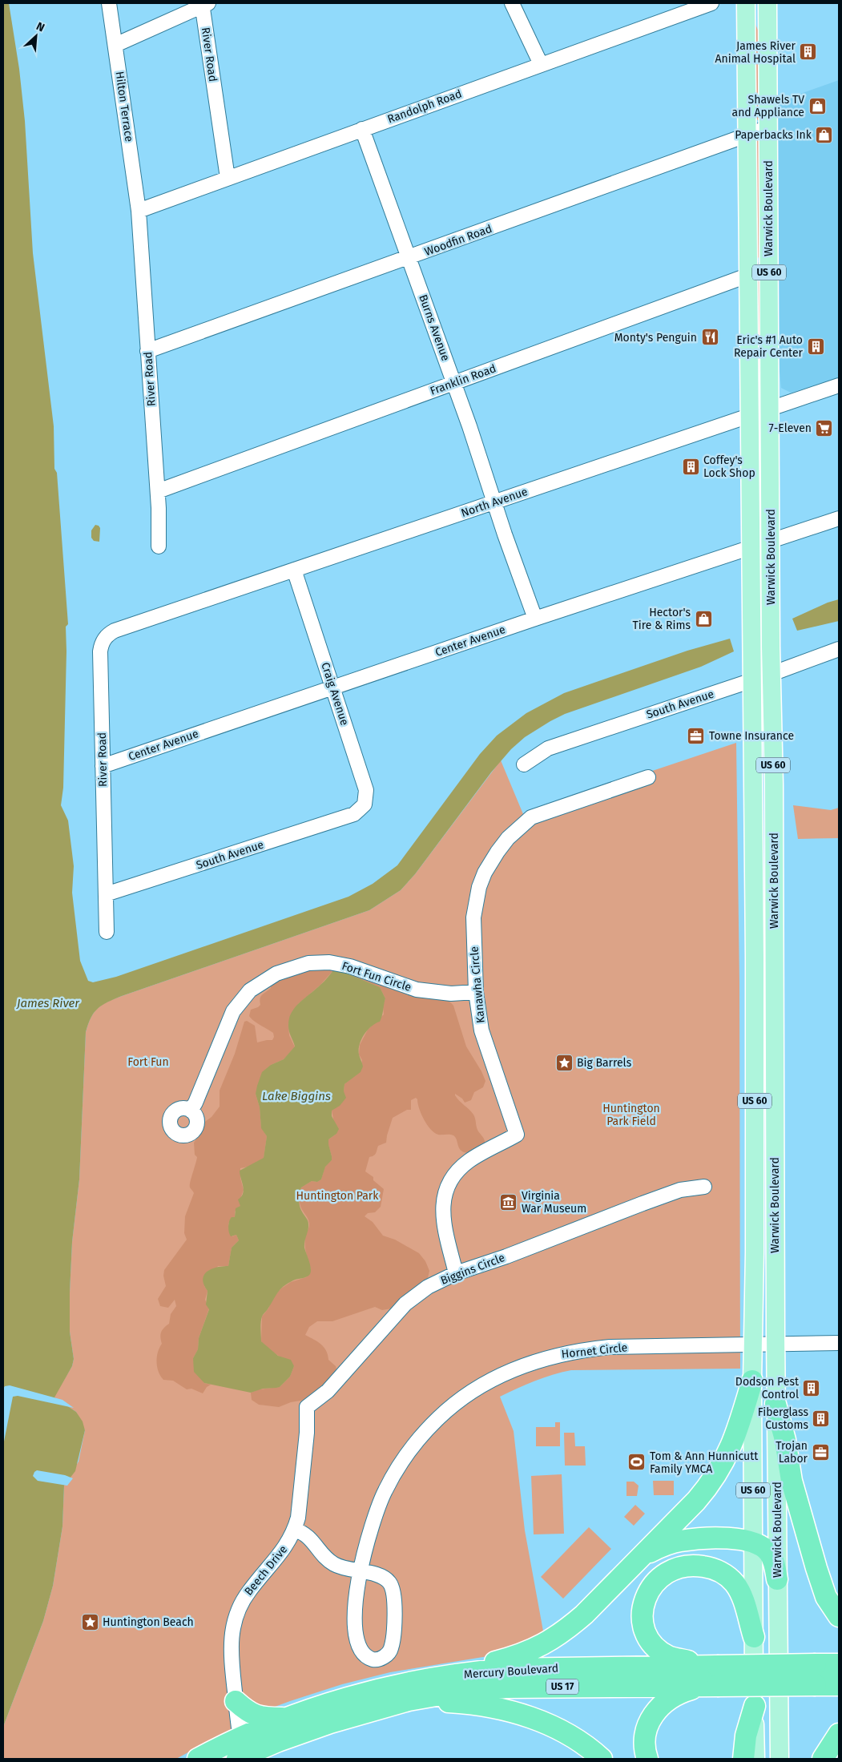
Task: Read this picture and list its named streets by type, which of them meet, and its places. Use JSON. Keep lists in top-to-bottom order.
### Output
{
  "streets": {
    "highway": ["Mercury Boulevard", "US 17"],
    "main road": ["Warwick Boulevard", "US 60"],
    "street": [
      "River Road",
      "Hilton Terrace",
      "Randolph Road",
      "Woodfin Road",
      "Burns Avenue",
      "Franklin Road",
      "North Avenue",
      "Center Avenue",
      "Craig Avenue",
      "South Avenue",
      "Fort Fun Circle",
      "Kanawha Circle",
      "Biggins Circle",
      "Hornet Circle",
      "Beech Drive"
    ]
  },
  "crossings": [
    ["River Road", "Hilton Terrace"],
    ["River Road", "Randolph Road"],
    ["River Road", "Woodfin Road"],
    ["River Road", "Franklin Road"],
    ["River Road", "North Avenue"],
    ["River Road", "Center Avenue"],
    ["River Road", "South Avenue"],
    ["Hilton Terrace", "Randolph Road"],
    ["Randolph Road", "Burns Avenue"],
    ["Warwick Boulevard", "Woodfin Road"],
    ["Warwick Boulevard", "Franklin Road"],
    ["Warwick Boulevard", "North Avenue"],
    ["Warwick Boulevard", "Center Avenue"],
    ["Warwick Boulevard", "South Avenue"],
    ["Warwick Boulevard", "Hornet Circle"],
    ["Woodfin Road", "Burns Avenue"],
    ["Burns Avenue", "Franklin Road"],
    ["Burns Avenue", "North Avenue"],
    ["Burns Avenue", "Center Avenue"],
    ["North Avenue", "Craig Avenue"],
    ["Center Avenue", "Craig Avenue"],
    ["Craig Avenue", "South Avenue"],
    ["Fort Fun Circle", "Kanawha Circle"],
    ["Kanawha Circle", "Biggins Circle"],
    ["Biggins Circle", "Beech Drive"],
    ["Beech Drive", "Mercury Boulevard"]
  ],
  "water": ["James River", "Lake Biggins"],
  "parks": ["Fort Fun", "Huntington Park Field", "Huntington Park"],
  "places": {
    "building": [
      "James River Animal Hospital",
      "Eric's #1 Auto Repair Center",
      "Coffey's Lock Shop",
      "Dodson Pest Control",
      "Fiberglass Customs"
    ],
    "shop": ["Shawels TV and Appliance", "Paperbacks Ink", "Hector's Tire & Rims"],
    "restaurant": ["Monty's Penguin"],
    "supermarket": ["7-Eleven"],
    "office": ["Towne Insurance", "Trojan Labor"],
    "place": ["Big Barrels", "Huntington Beach"],
    "museum": ["Virginia War Museum"],
    "sports": ["Tom & Ann Hunnicutt Family YMCA"]
  },
  "north": "top right"
}
